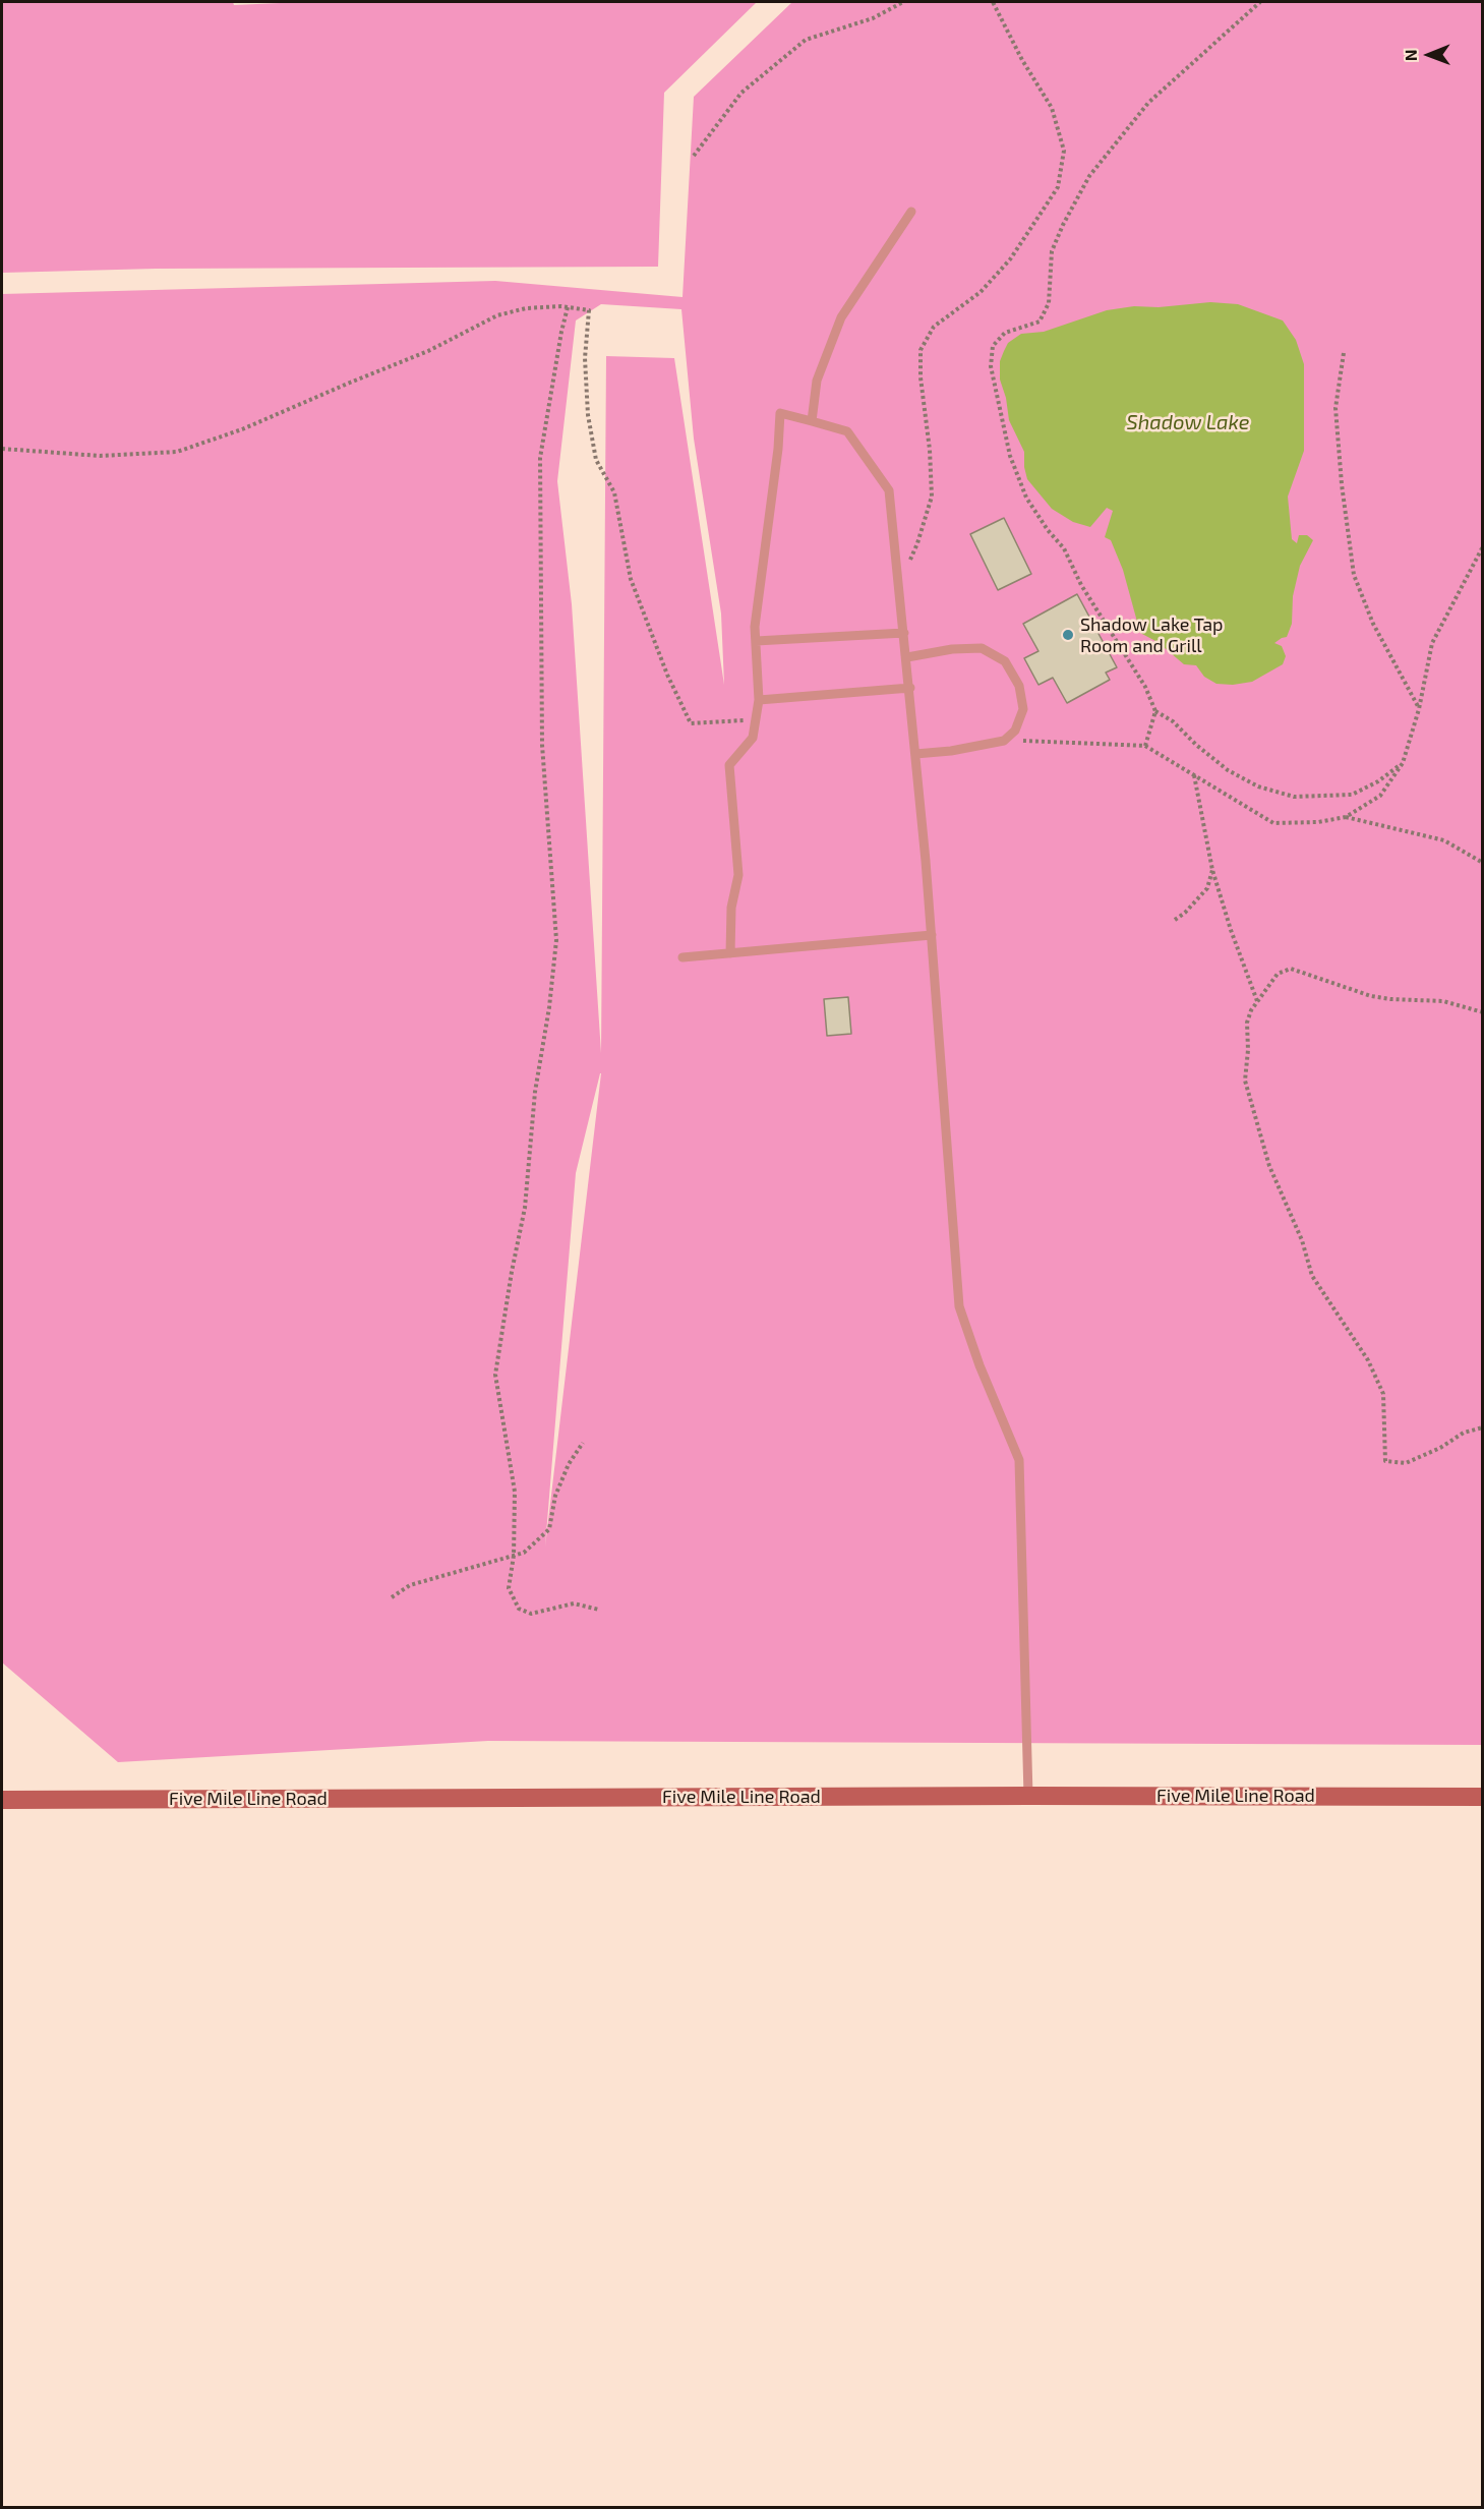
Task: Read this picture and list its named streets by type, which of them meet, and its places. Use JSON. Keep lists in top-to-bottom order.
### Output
{
  "streets": {
    "main road": ["Five Mile Line Road"]
  },
  "water": ["Shadow Lake"],
  "places": ["Shadow Lake Tap Room and Grill"],
  "north": "left"
}
